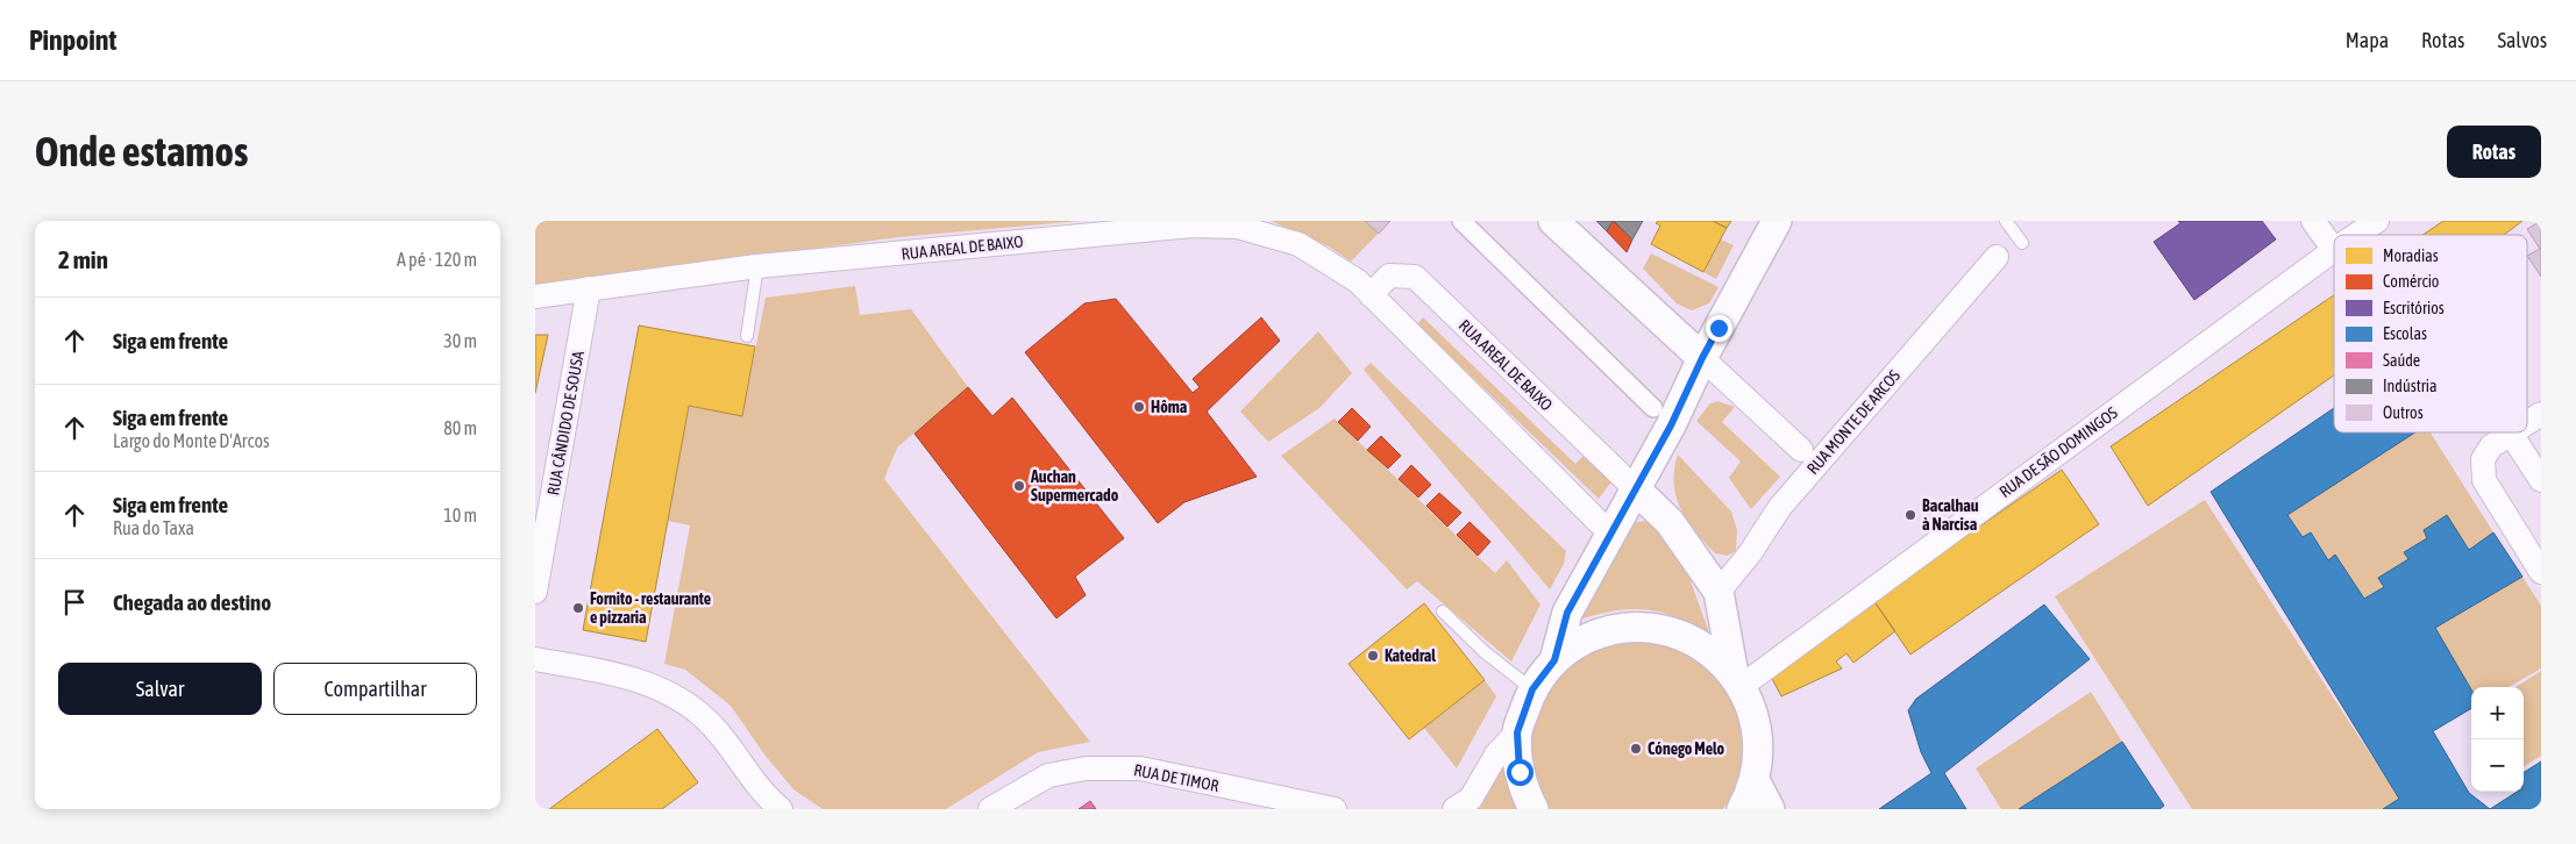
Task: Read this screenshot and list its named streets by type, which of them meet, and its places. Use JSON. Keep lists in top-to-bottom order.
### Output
{
  "streets": {
    "street": [
      "RUA AREAL DE BAIXO",
      "RUA MONTE DE ARCOS",
      "RUA CÂNDIDO DE SOUSA",
      "RUA DE SÃO DOMINGOS",
      "RUA DE TIMOR"
    ]
  },
  "crossings": [
    ["RUA AREAL DE BAIXO", "RUA CÂNDIDO DE SOUSA"]
  ],
  "places": [
    "Hôma",
    "Auchan Supermercado",
    "Bacalhau à Narcisa",
    "Fornito - restaurante e pizzaria",
    "Katedral",
    "Cónego Melo"
  ],
  "legend": [
    "Moradias",
    "Comércio",
    "Escritórios",
    "Escolas",
    "Saúde",
    "Indústria",
    "Outros"
  ],
  "page": {
    "header": "Pinpoint",
    "nav": ["Mapa", "Rotas", "Salvos"],
    "buttons": [
      "Rotas",
      ["Salvar", "Compartilhar"]
    ],
    "title": "Onde estamos",
    "heading": ["2 min", "A pé · 120 m"],
    "list": [
      ["Siga em frente", "30 m"],
      ["Siga em frente", "Largo do Monte D'Arcos", "80 m"],
      ["Siga em frente", "Rua do Taxa", "10 m"],
      "Chegada ao destino"
    ],
    "map_buttons": ["+", "−"]
  }
}
